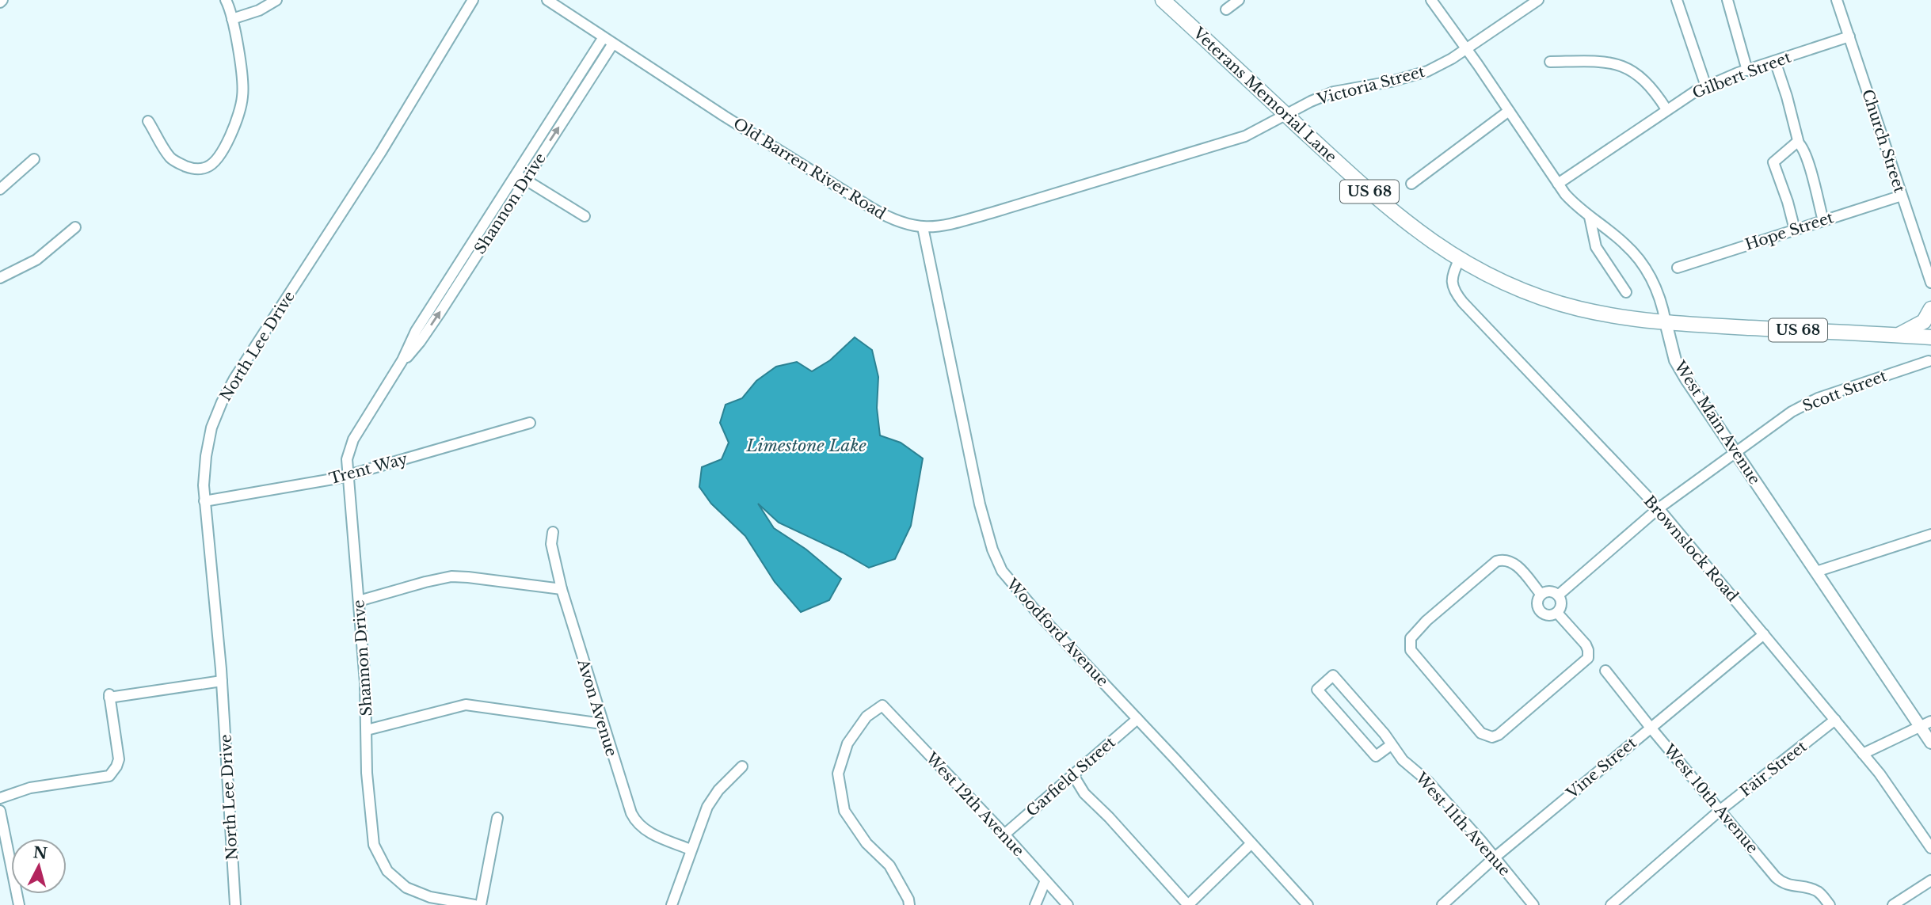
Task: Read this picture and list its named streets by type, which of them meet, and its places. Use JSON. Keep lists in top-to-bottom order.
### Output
{
  "streets": {
    "main road": ["Veterans Memorial Lane", "US 68"],
    "street": [
      "Gilbert Street",
      "Victoria Street",
      "Church Street",
      "Old Barren River Road",
      "Shannon Drive",
      "Hope Street",
      "North Lee Drive",
      "Scott Street",
      "West Main Avenue",
      "Trent Way",
      "Brownslock Road",
      "Woodford Avenue",
      "Avon Avenue",
      "Vine Street",
      "Fair Street",
      "Garfield Street",
      "West 10th Avenue",
      "West 12th Avenue",
      "West 11th Avenue"
    ]
  },
  "crossings": [
    ["Gilbert Street", "Church Street"],
    ["Gilbert Street", "West Main Avenue"],
    ["Victoria Street", "Veterans Memorial Lane"],
    ["Victoria Street", "Old Barren River Road"],
    ["Victoria Street", "West Main Avenue"],
    ["Veterans Memorial Lane", "Old Barren River Road"],
    ["Veterans Memorial Lane", "West Main Avenue"],
    ["Veterans Memorial Lane", "Brownslock Road"],
    ["Church Street", "Hope Street"],
    ["Old Barren River Road", "Shannon Drive"],
    ["Old Barren River Road", "Woodford Avenue"],
    ["Shannon Drive", "Trent Way"],
    ["North Lee Drive", "Trent Way"],
    ["Scott Street", "West Main Avenue"],
    ["Scott Street", "Brownslock Road"],
    ["Brownslock Road", "Vine Street"],
    ["Brownslock Road", "Fair Street"],
    ["Woodford Avenue", "Garfield Street"],
    ["Vine Street", "West 10th Avenue"],
    ["Vine Street", "West 11th Avenue"],
    ["Fair Street", "West 10th Avenue"],
    ["Garfield Street", "West 12th Avenue"]
  ],
  "water": ["Limestone Lake"],
  "north": "top"
}
